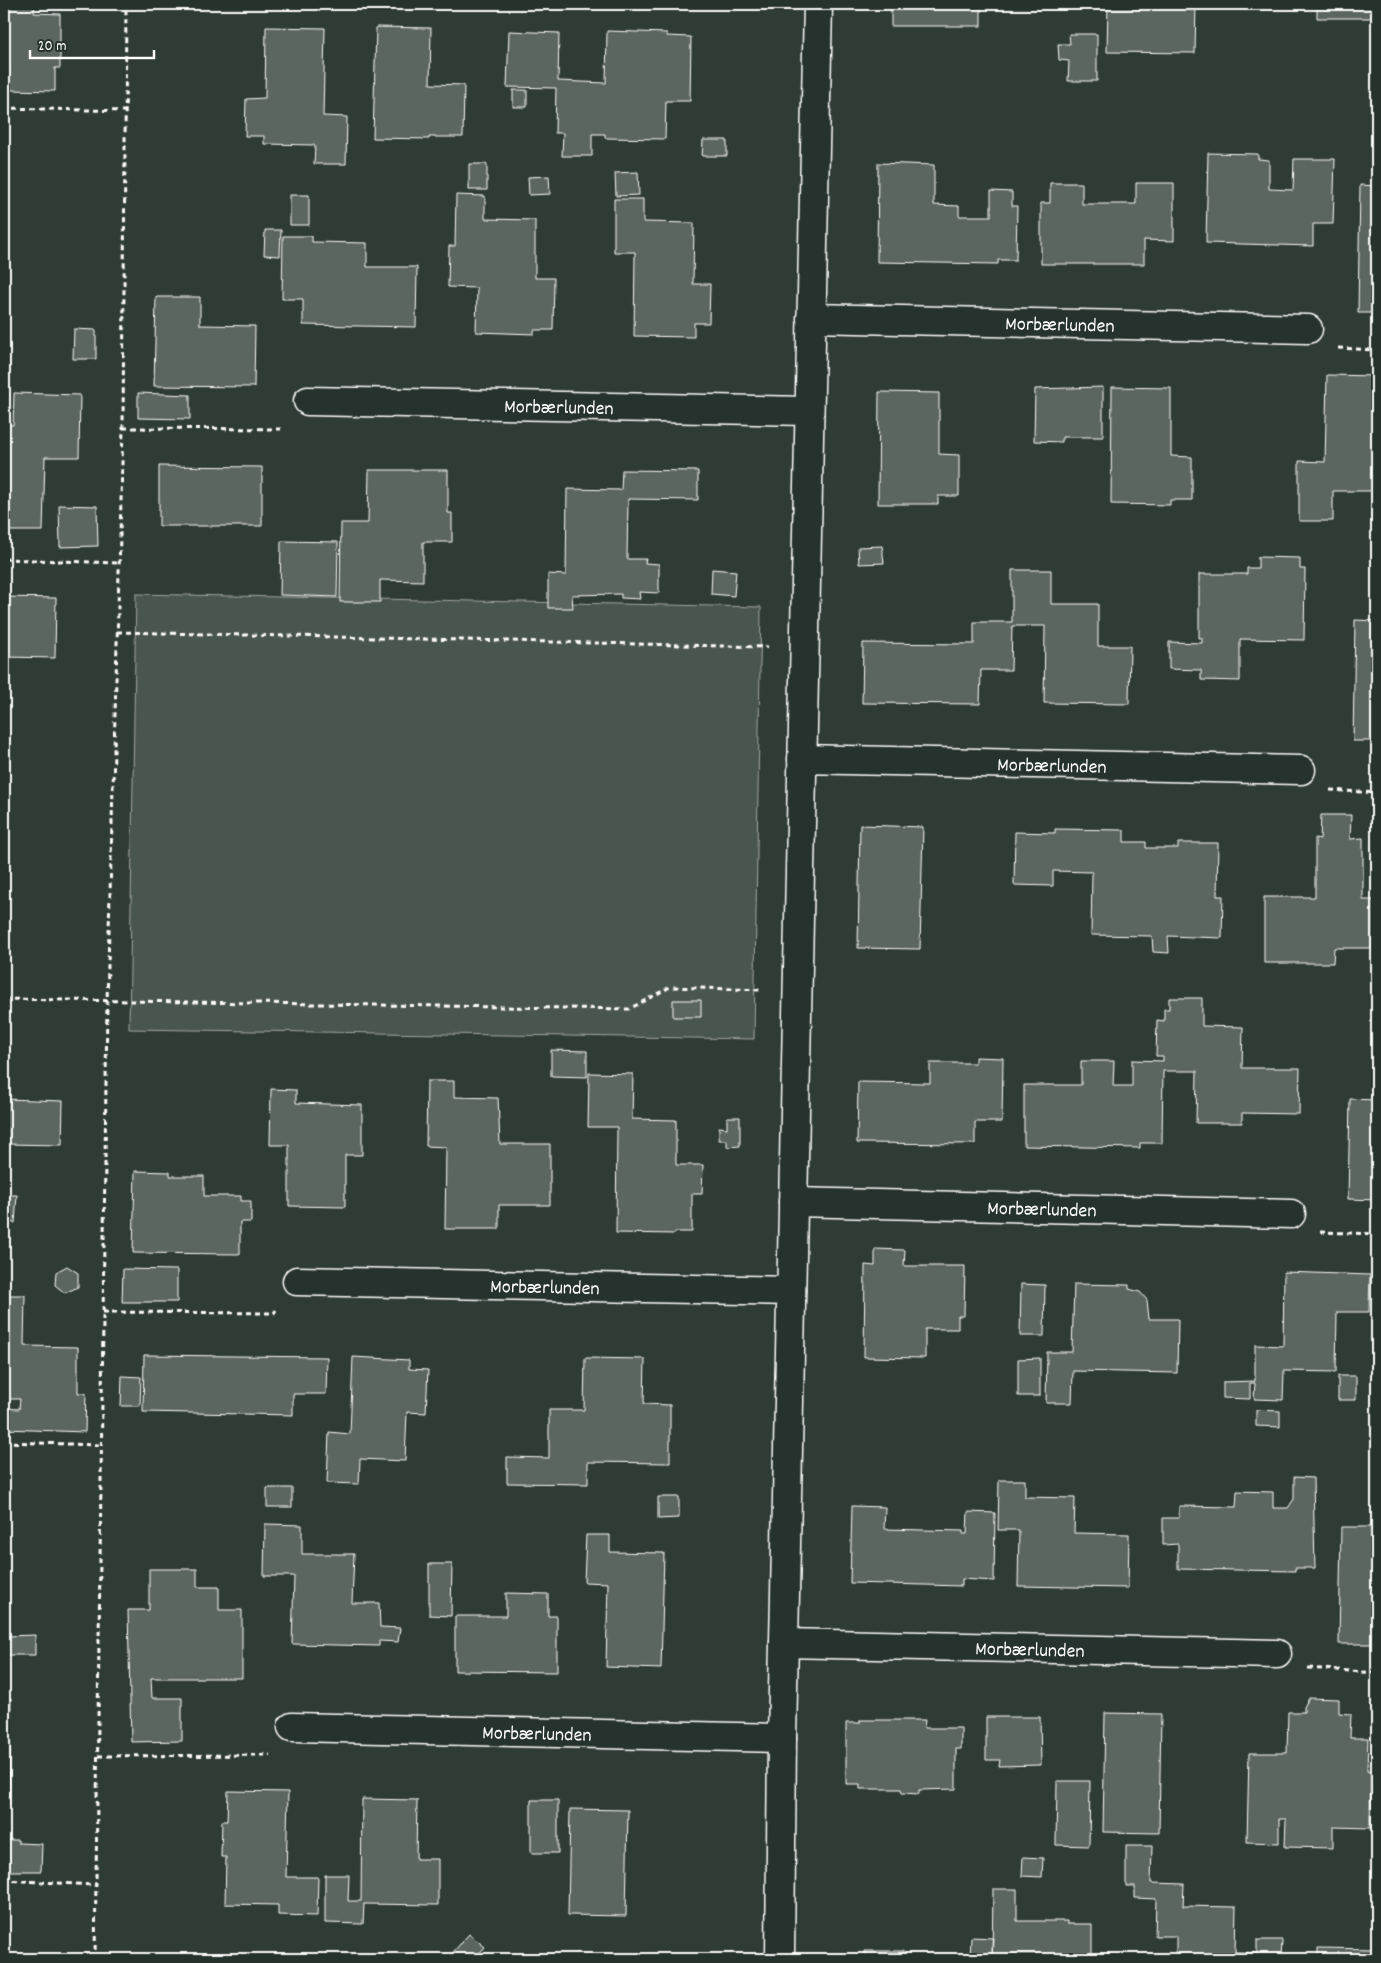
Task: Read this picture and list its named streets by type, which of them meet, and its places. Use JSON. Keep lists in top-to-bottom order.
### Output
{
  "streets": {
    "street": ["Morbærlunden"]
  },
  "scale_bar": "20 m"
}
